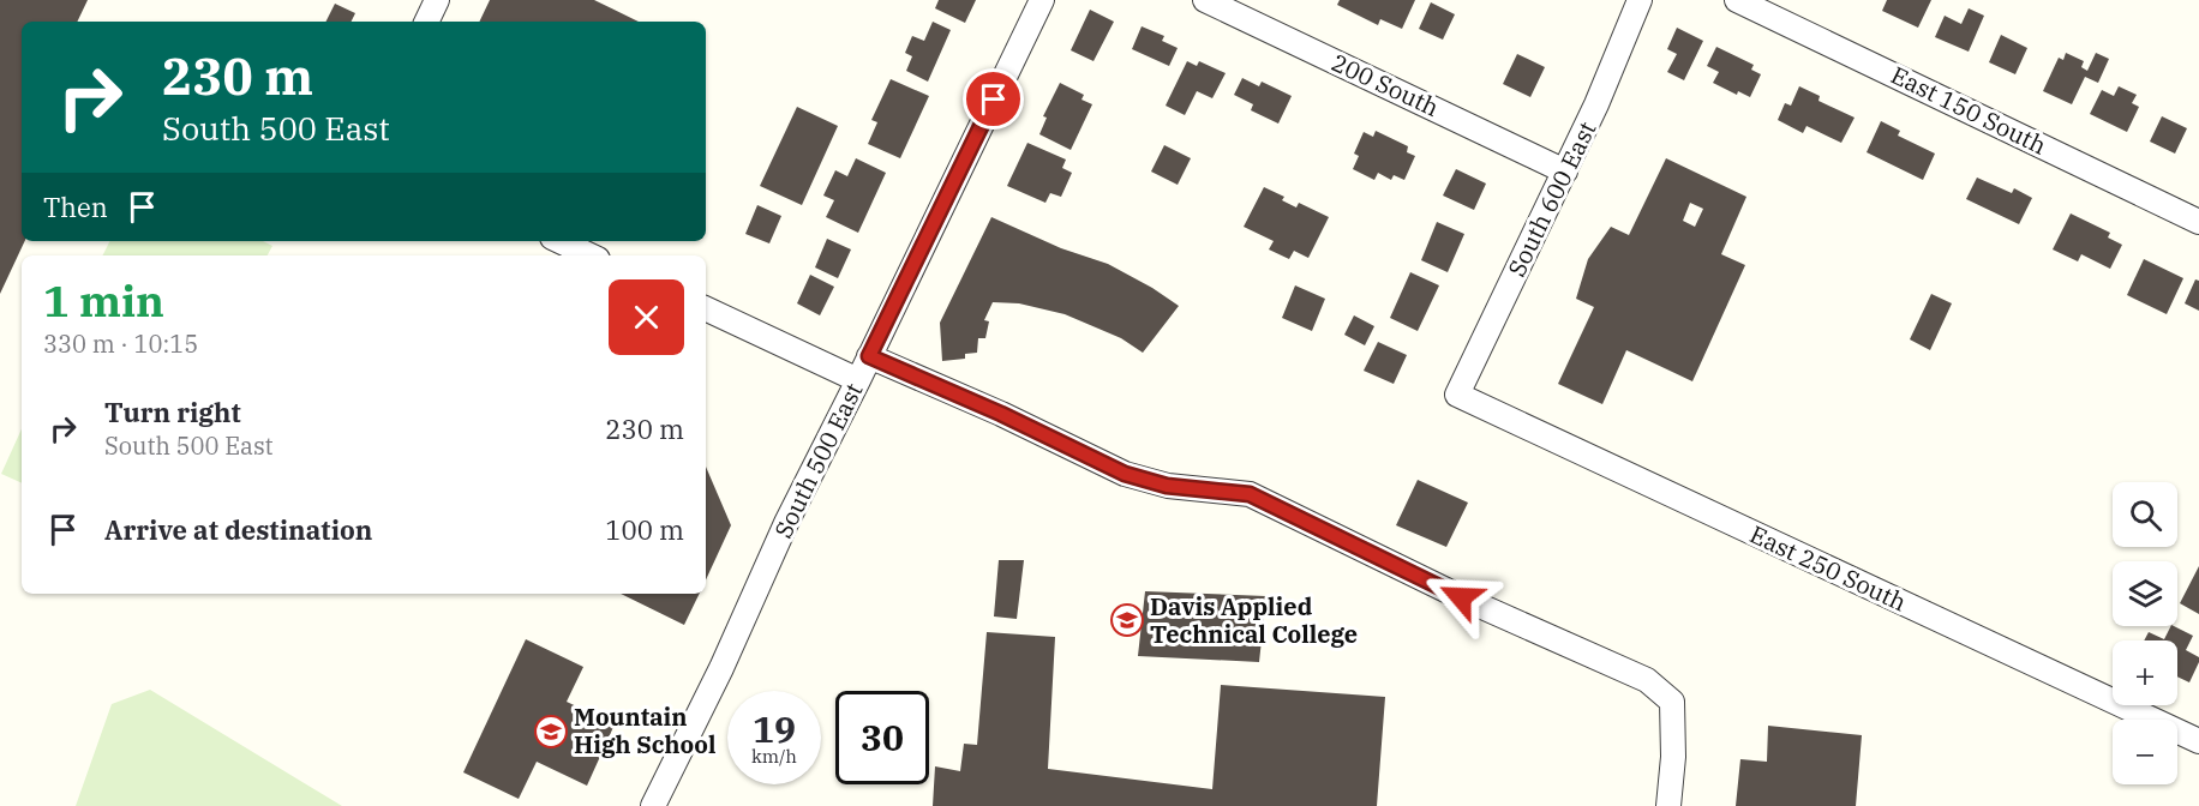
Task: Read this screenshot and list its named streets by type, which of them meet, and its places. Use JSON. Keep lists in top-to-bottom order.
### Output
{
  "streets": {
    "street": [
      "200 South",
      "East 150 South",
      "South 600 East",
      "South 500 East",
      "East 250 South"
    ]
  },
  "crossings": [
    ["200 South", "South 600 East"],
    ["South 600 East", "East 250 South"]
  ],
  "places": {
    "school or university": ["Davis Applied Technical College", "Mountain High School"]
  },
  "page": {
    "turn": ["230 m", "South 500 East"],
    "then": "Then",
    "heading": ["1 min", "330 m · 10:15"],
    "list": [
      {
        "name": "Turn right",
        "note": "South 500 East",
        "value": "230 m"
      },
      {
        "name": "Arrive at destination",
        "value": "100 m"
      }
    ],
    "map_buttons": ["+", "−"],
    "speed": "19 km/h",
    "limit": "30"
  }
}
